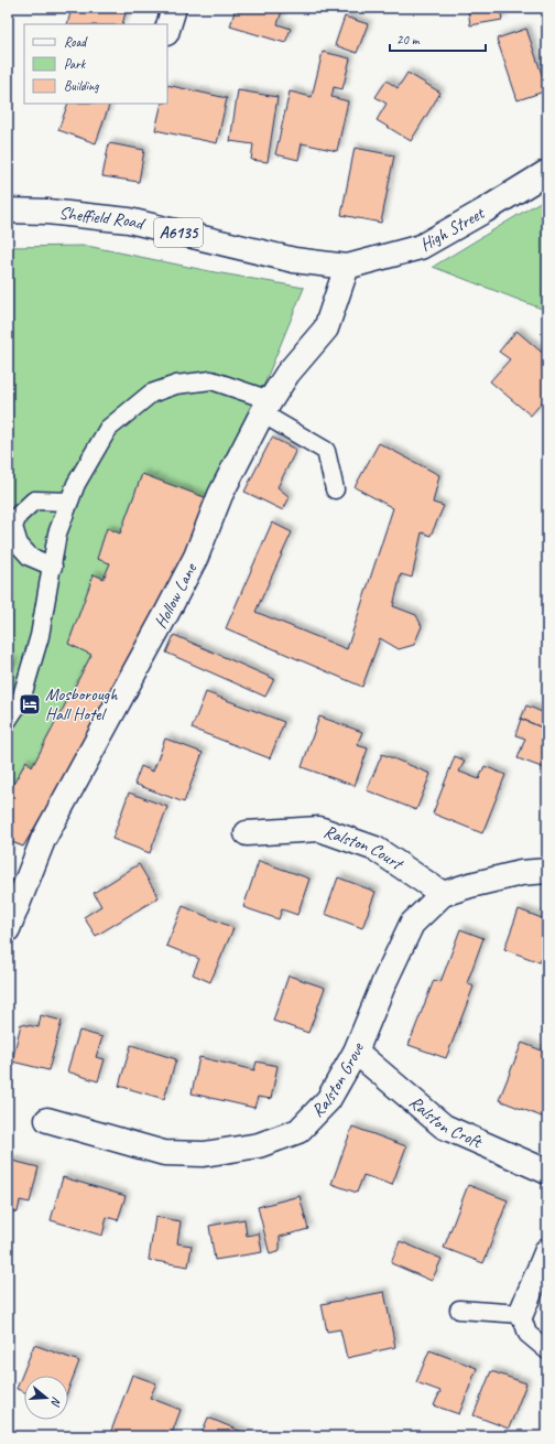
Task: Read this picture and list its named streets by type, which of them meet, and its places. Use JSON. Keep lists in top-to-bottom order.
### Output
{
  "streets": {
    "street": [
      "Sheffield Road",
      "High Street",
      "A6135",
      "Hollow Lane",
      "Ralston Court",
      "Ralston Grove",
      "Ralston Croft"
    ]
  },
  "crossings": [
    ["Sheffield Road", "High Street"],
    ["Sheffield Road", "Hollow Lane"],
    ["High Street", "Hollow Lane"],
    ["Ralston Court", "Ralston Grove"],
    ["Ralston Grove", "Ralston Croft"]
  ],
  "places": {
    "hotel": ["Mosborough Hall Hotel"]
  },
  "legend": ["Road", "Park", "Building"],
  "scale_bar": "20 m",
  "north": "right"
}
